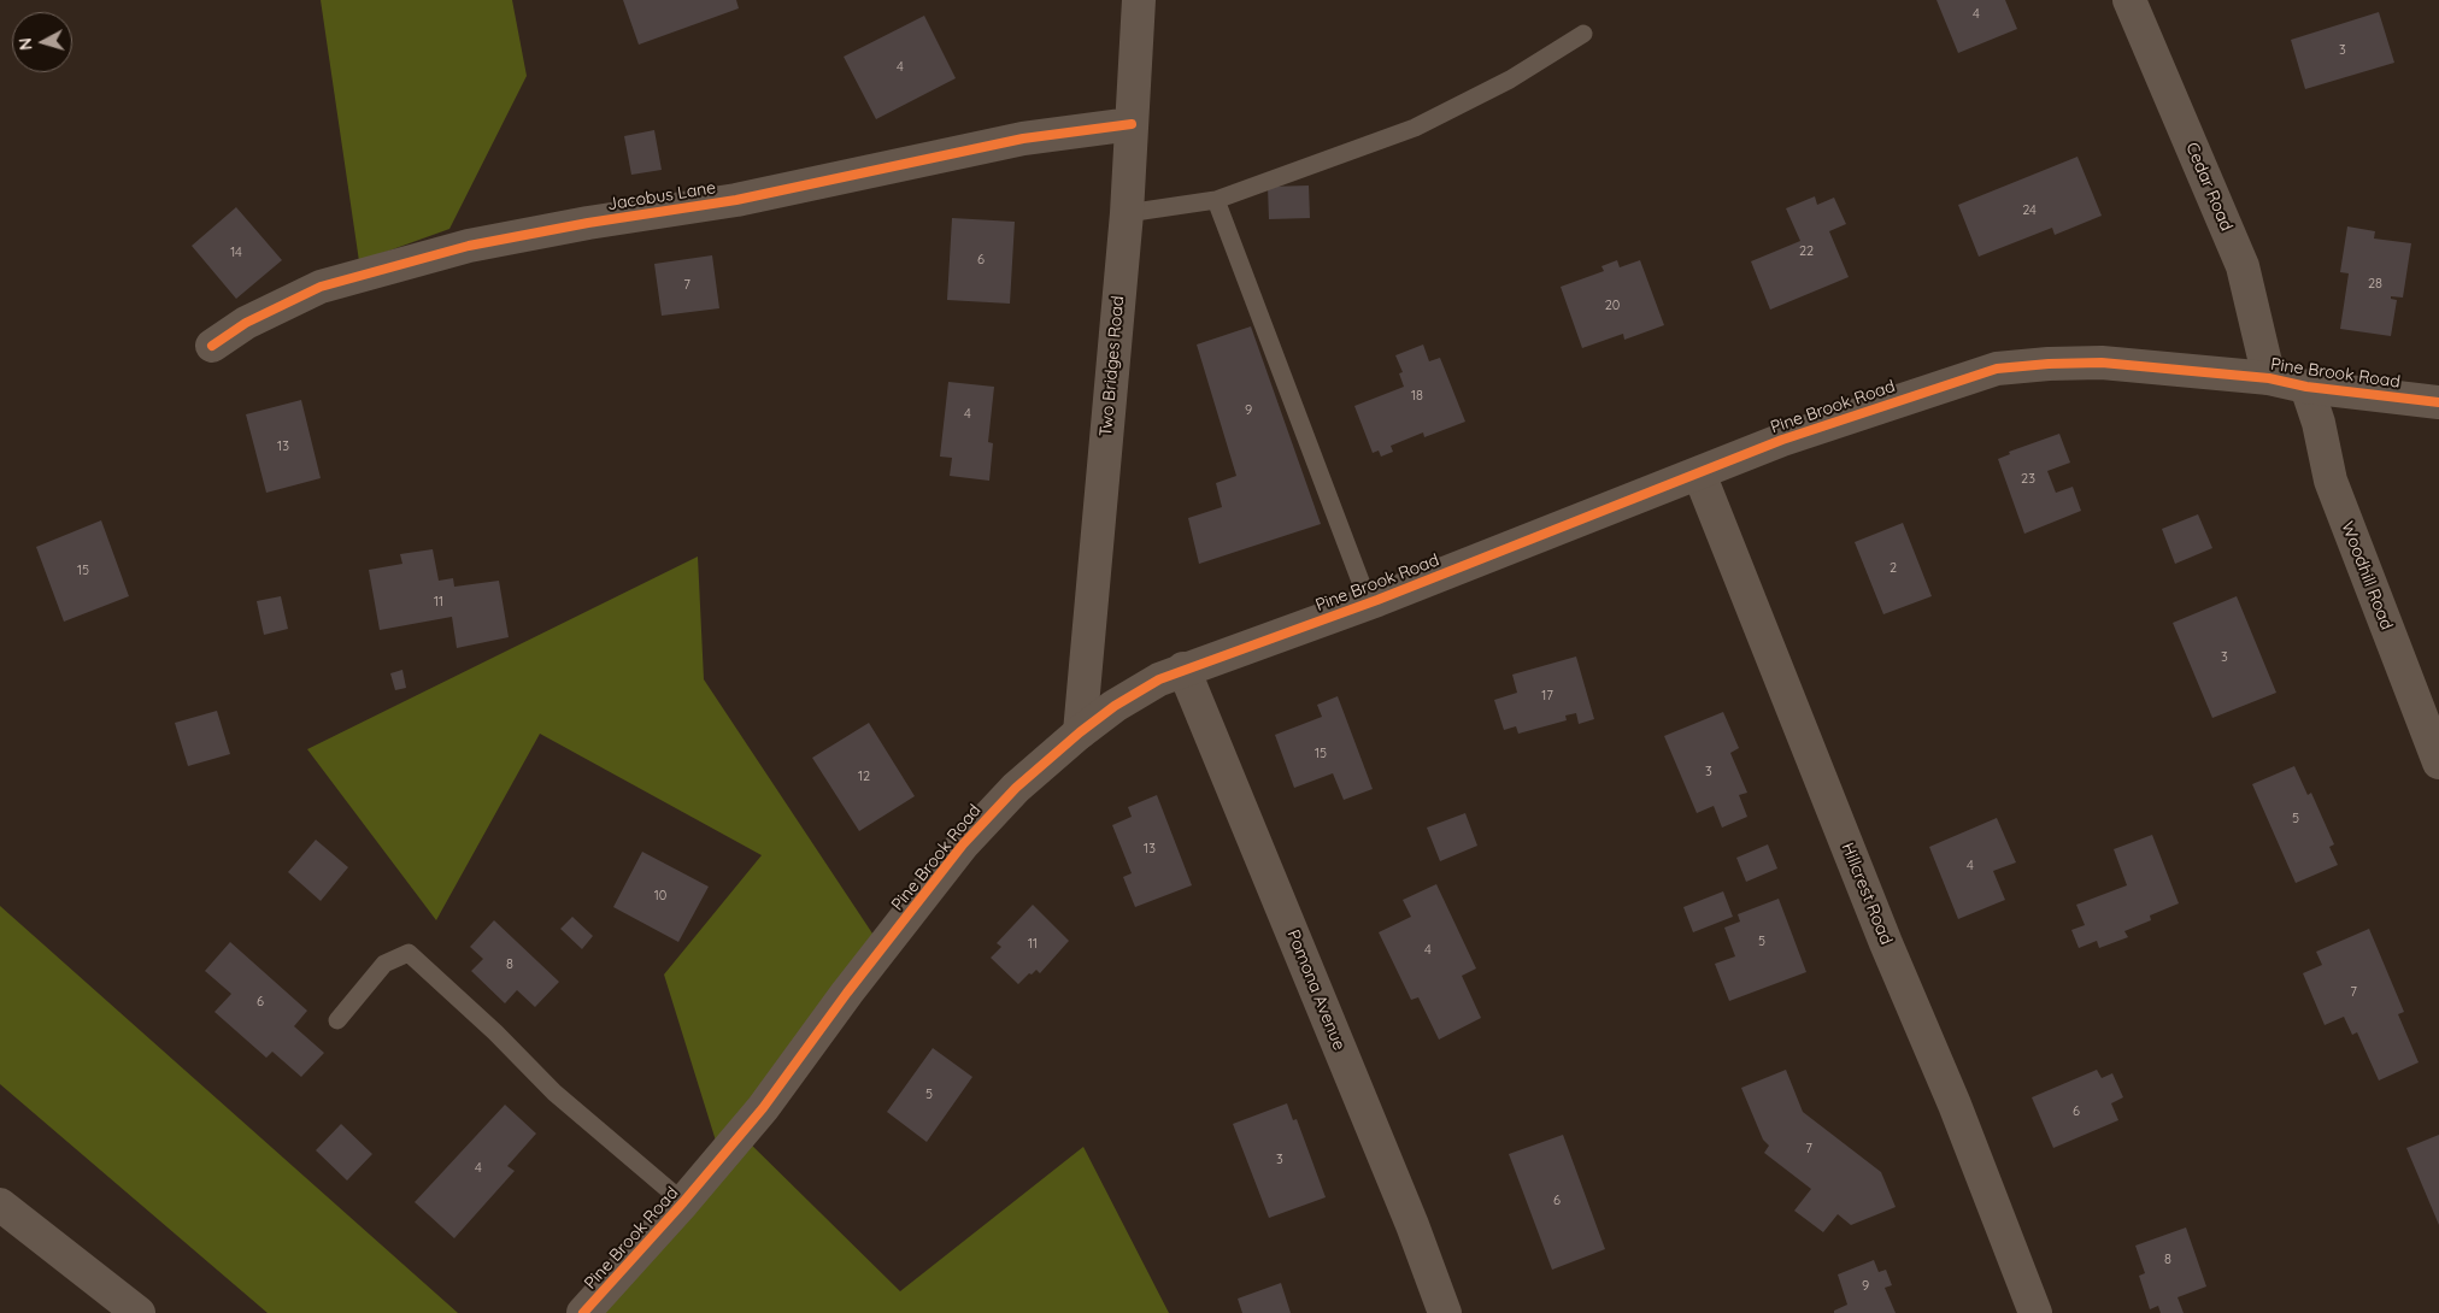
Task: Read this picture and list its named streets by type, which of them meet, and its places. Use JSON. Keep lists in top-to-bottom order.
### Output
{
  "streets": {
    "street": [
      "Cedar Road",
      "Jacobus Lane",
      "Two Bridges Road",
      "Pine Brook Road",
      "Woodhill Road",
      "Hillcrest Road",
      "Pomona Avenue"
    ]
  },
  "crossings": [
    ["Cedar Road", "Pine Brook Road"],
    ["Jacobus Lane", "Two Bridges Road"],
    ["Two Bridges Road", "Pine Brook Road"],
    ["Pine Brook Road", "Woodhill Road"],
    ["Pine Brook Road", "Hillcrest Road"],
    ["Pine Brook Road", "Pomona Avenue"]
  ],
  "house_numbers": [
    "4",
    "3",
    "4",
    "24",
    "22",
    "14",
    "6",
    "28",
    "7",
    "20",
    "18",
    "9",
    "4",
    "13",
    "23",
    "2",
    "15",
    "11",
    "3",
    "17",
    "15",
    "3",
    "12",
    "5",
    "13",
    "4",
    "10",
    "5",
    "11",
    "4",
    "8",
    "7",
    "6",
    "5",
    "6",
    "7",
    "3",
    "4",
    "6",
    "8",
    "9"
  ],
  "north": "left"
}
